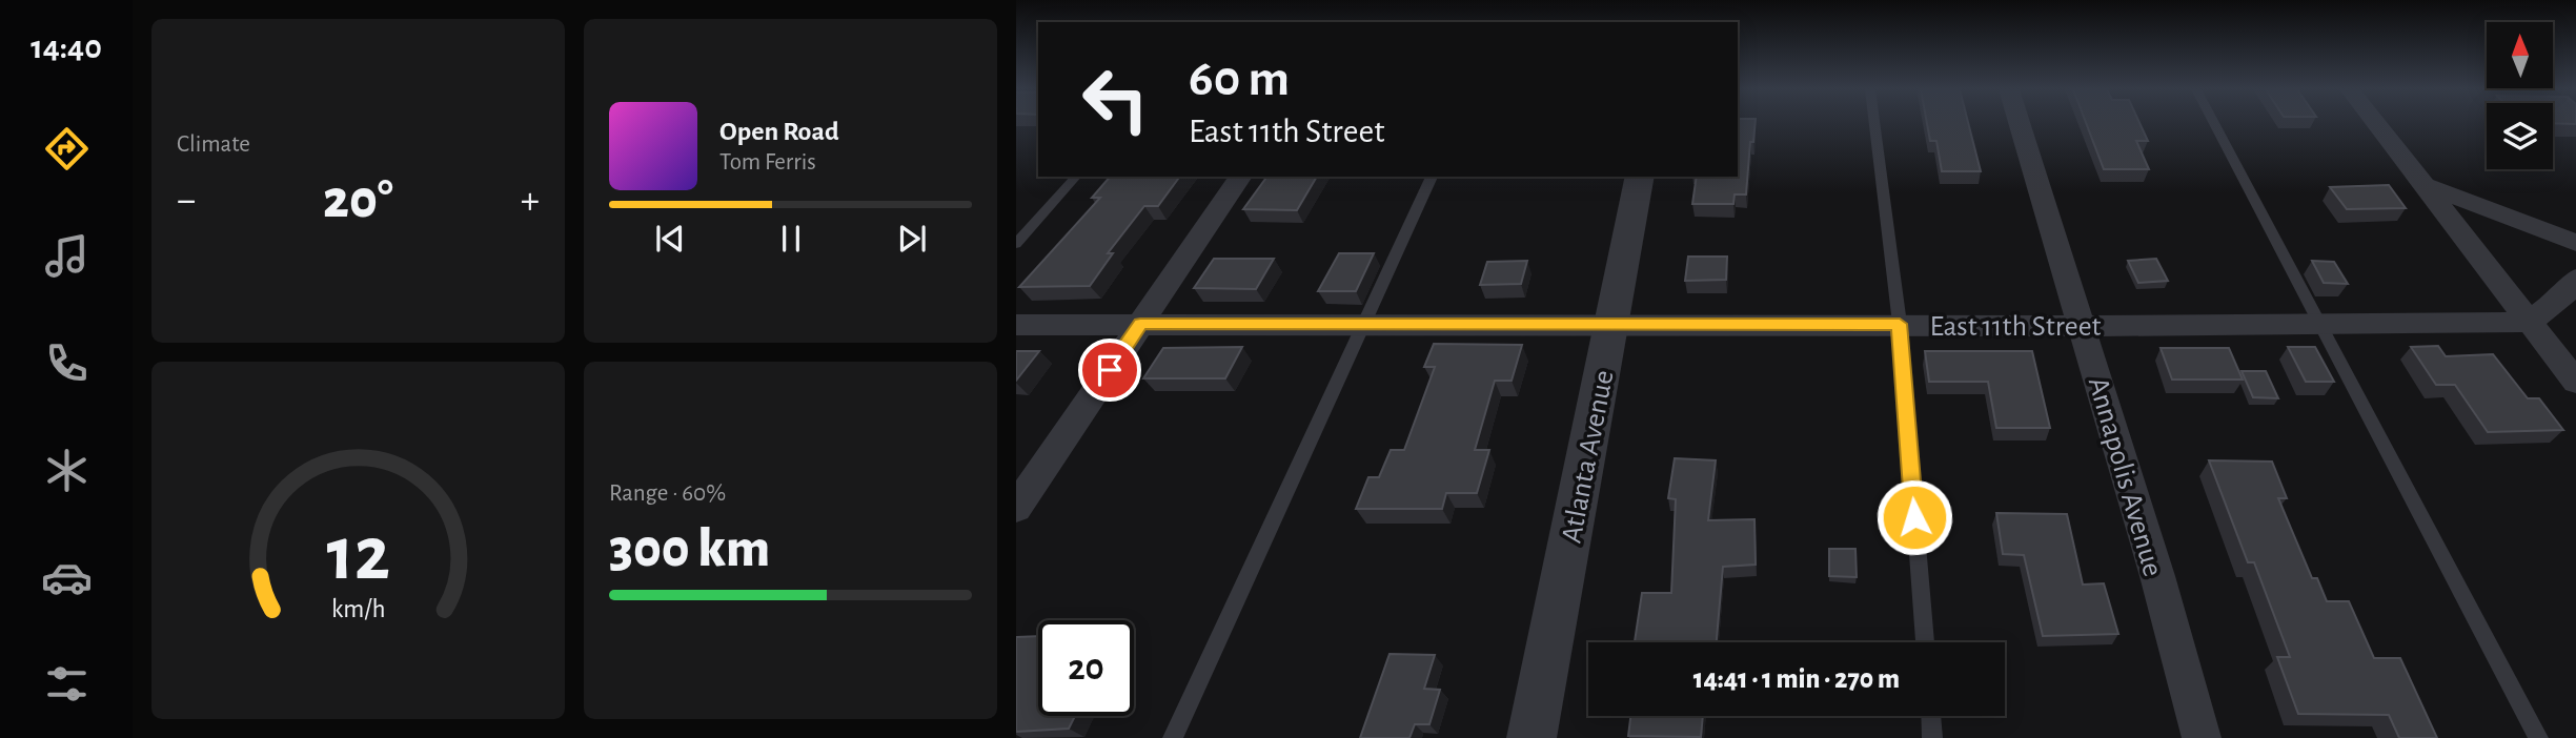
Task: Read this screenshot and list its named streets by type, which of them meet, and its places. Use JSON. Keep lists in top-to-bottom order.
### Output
{
  "streets": {
    "street": ["East 11th Street", "Atlanta Avenue", "Annapolis Avenue"]
  },
  "crossings": [
    ["East 11th Street", "Atlanta Avenue"],
    ["East 11th Street", "Annapolis Avenue"]
  ],
  "north": "top",
  "page": {
    "tabs": "14:40",
    "tile": [
      "Climate",
      ["Range · 60%", "300 km"]
    ],
    "turn": ["60 m", "East 11th Street"],
    "song": ["Open Road", "Tom Ferris"],
    "heat": ["−", "20°", "+"],
    "limit": "20",
    "trip": "14:41 · 1 min · 270 m",
    "gauge": ["12", "km/h"]
  }
}
